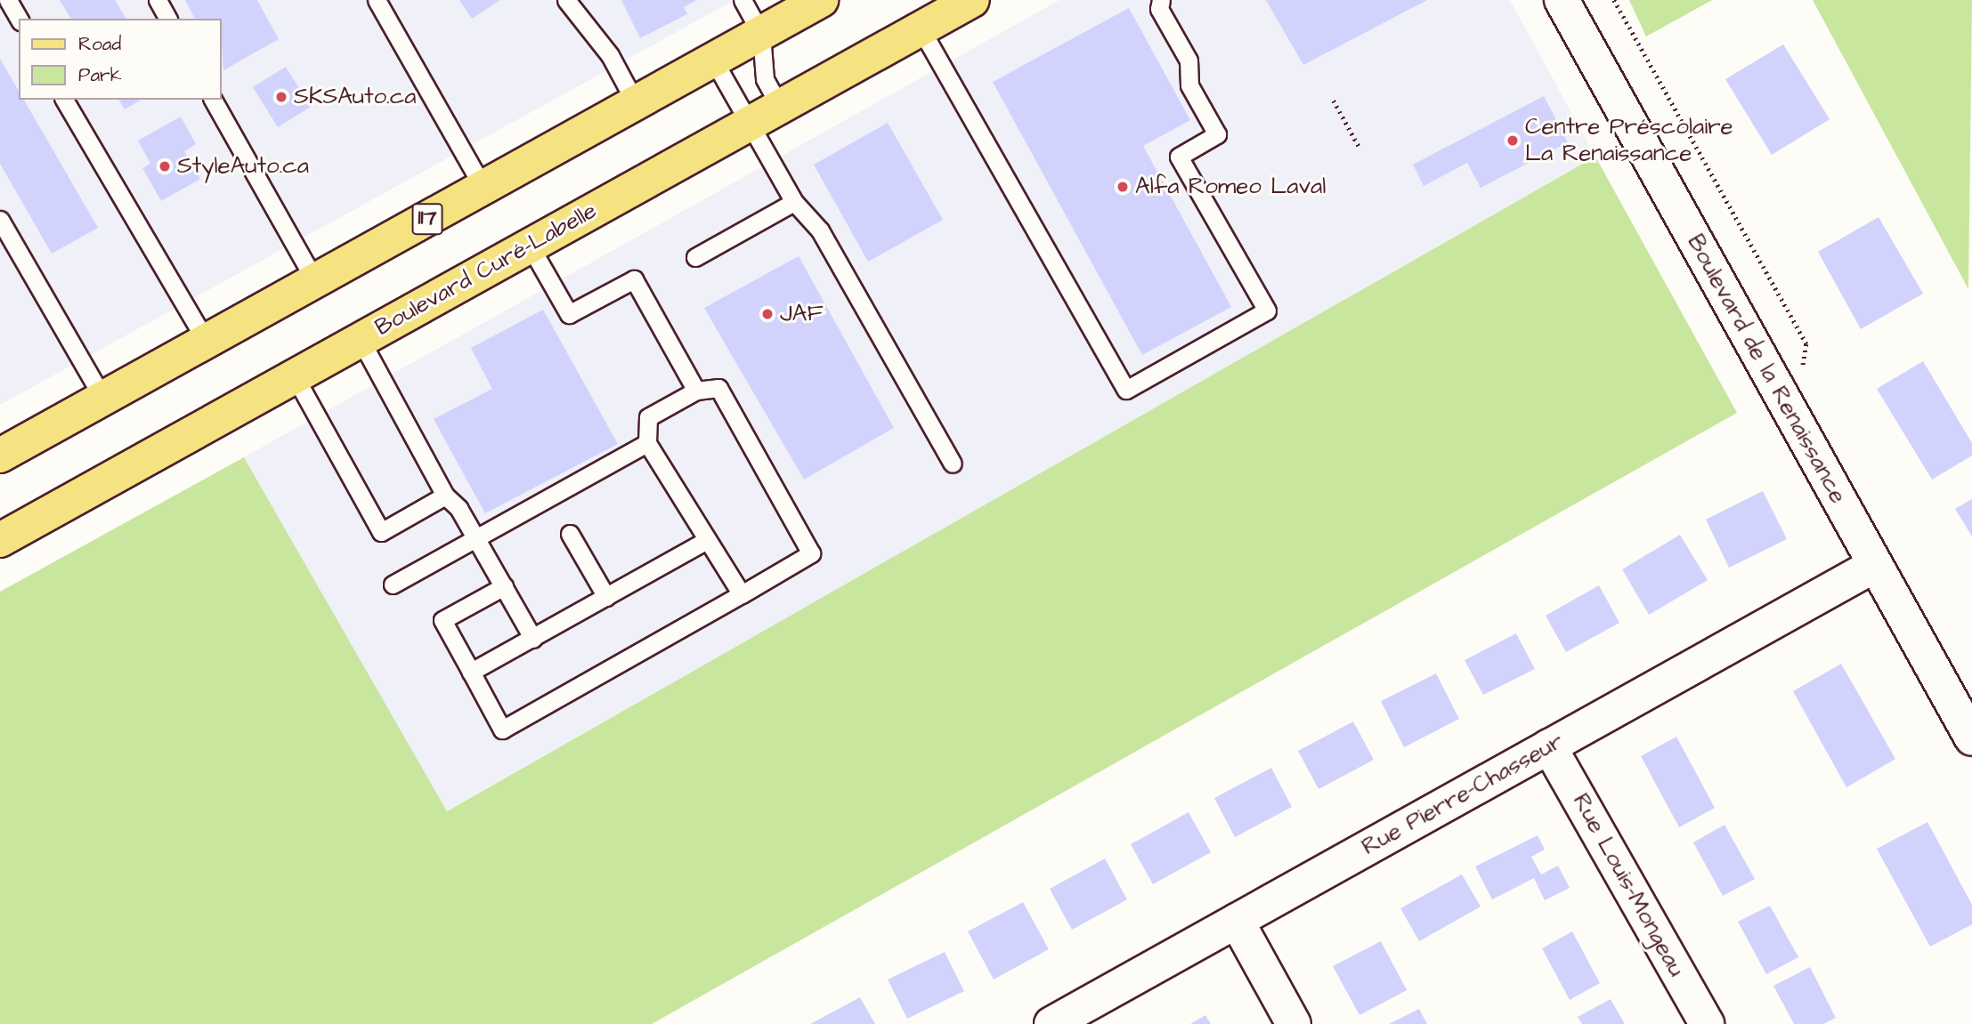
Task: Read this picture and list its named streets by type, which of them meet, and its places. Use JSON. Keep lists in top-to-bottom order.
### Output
{
  "streets": {
    "main road": ["117", "Boulevard Curé-Labelle"],
    "street": ["Boulevard de la Renaissance", "Rue Pierre-Chasseur", "Rue Louis-Mongeau"]
  },
  "crossings": [
    ["Boulevard de la Renaissance", "Rue Pierre-Chasseur"],
    ["Rue Pierre-Chasseur", "Rue Louis-Mongeau"]
  ],
  "places": [
    "SKSAuto.ca",
    "Centre Préscolaire La Renaissance",
    "StyleAuto.ca",
    "Alfa Romeo Laval",
    "JAF"
  ],
  "legend": ["Road", "Park"]
}
